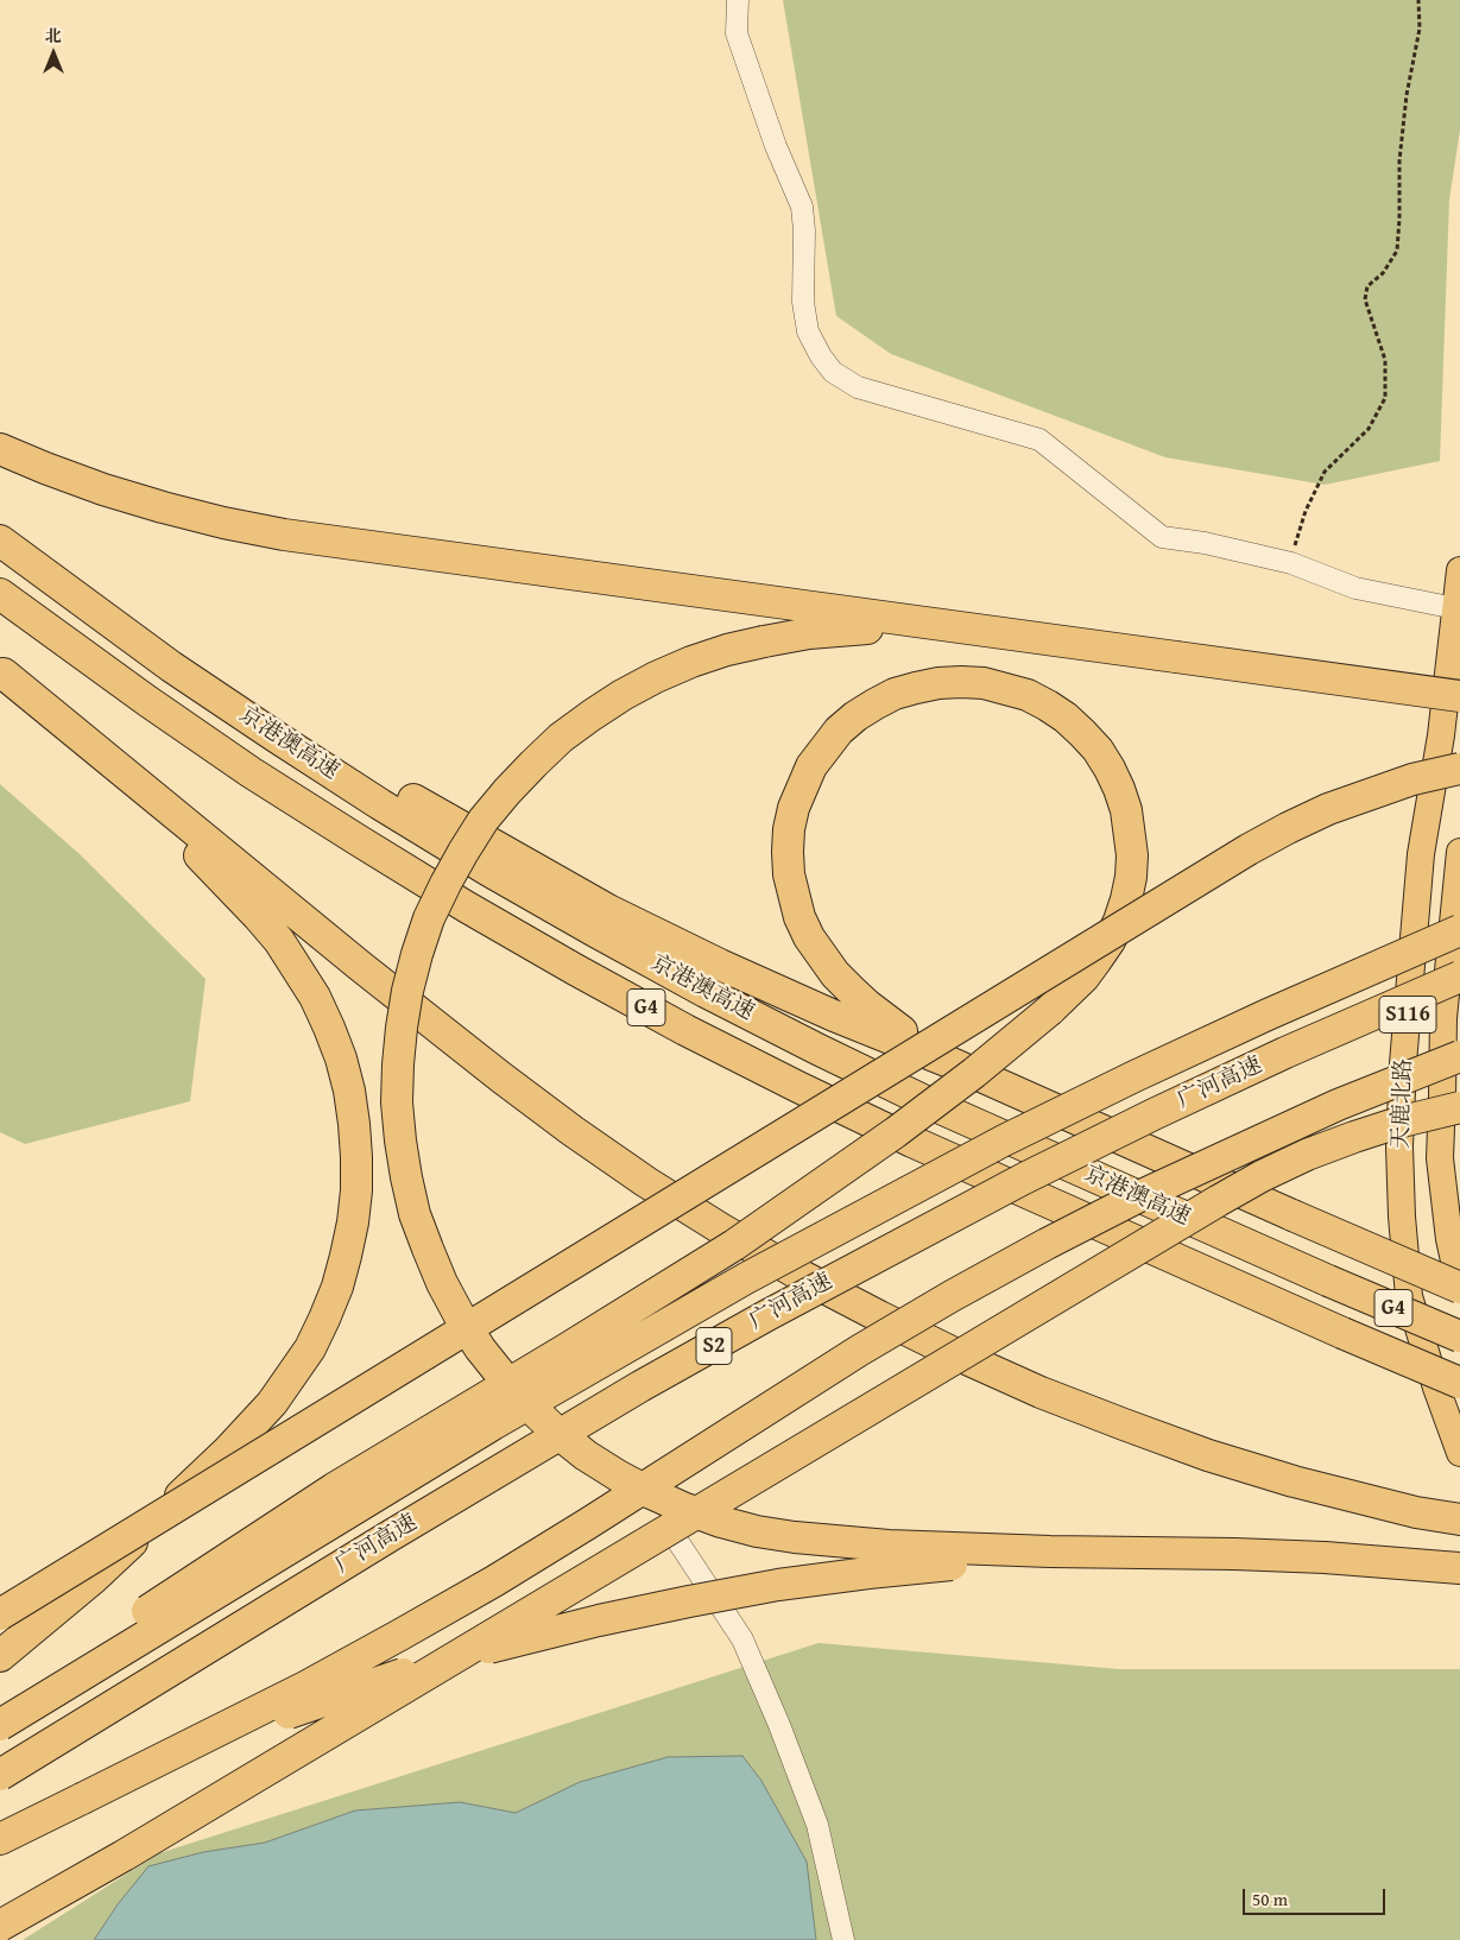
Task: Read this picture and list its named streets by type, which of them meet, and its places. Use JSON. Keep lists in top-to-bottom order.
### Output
{
  "streets": {
    "highway": [
      "京港澳高速",
      "G4",
      "广河高速",
      "S2"
    ],
    "main road": ["S116", "天鹿北路"]
  },
  "scale_bar": "50 m",
  "north": "top"
}
